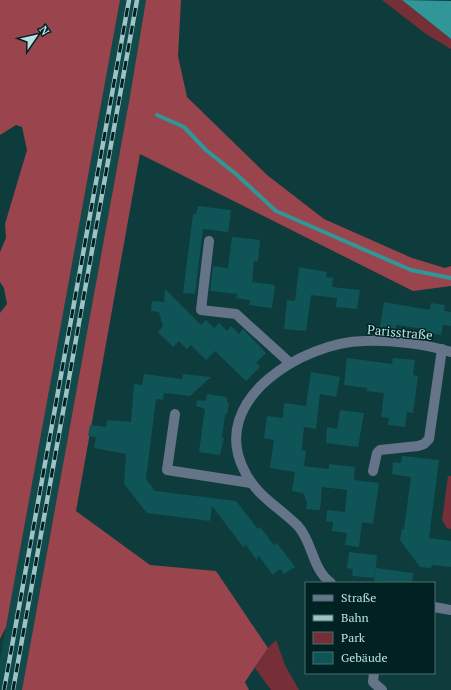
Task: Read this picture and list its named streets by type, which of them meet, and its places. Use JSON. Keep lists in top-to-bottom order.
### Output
{
  "streets": {
    "street": ["Parisstraße"]
  },
  "legend": [
    "Straße",
    "Bahn",
    "Park",
    "Gebäude"
  ],
  "north": "top right"
}
